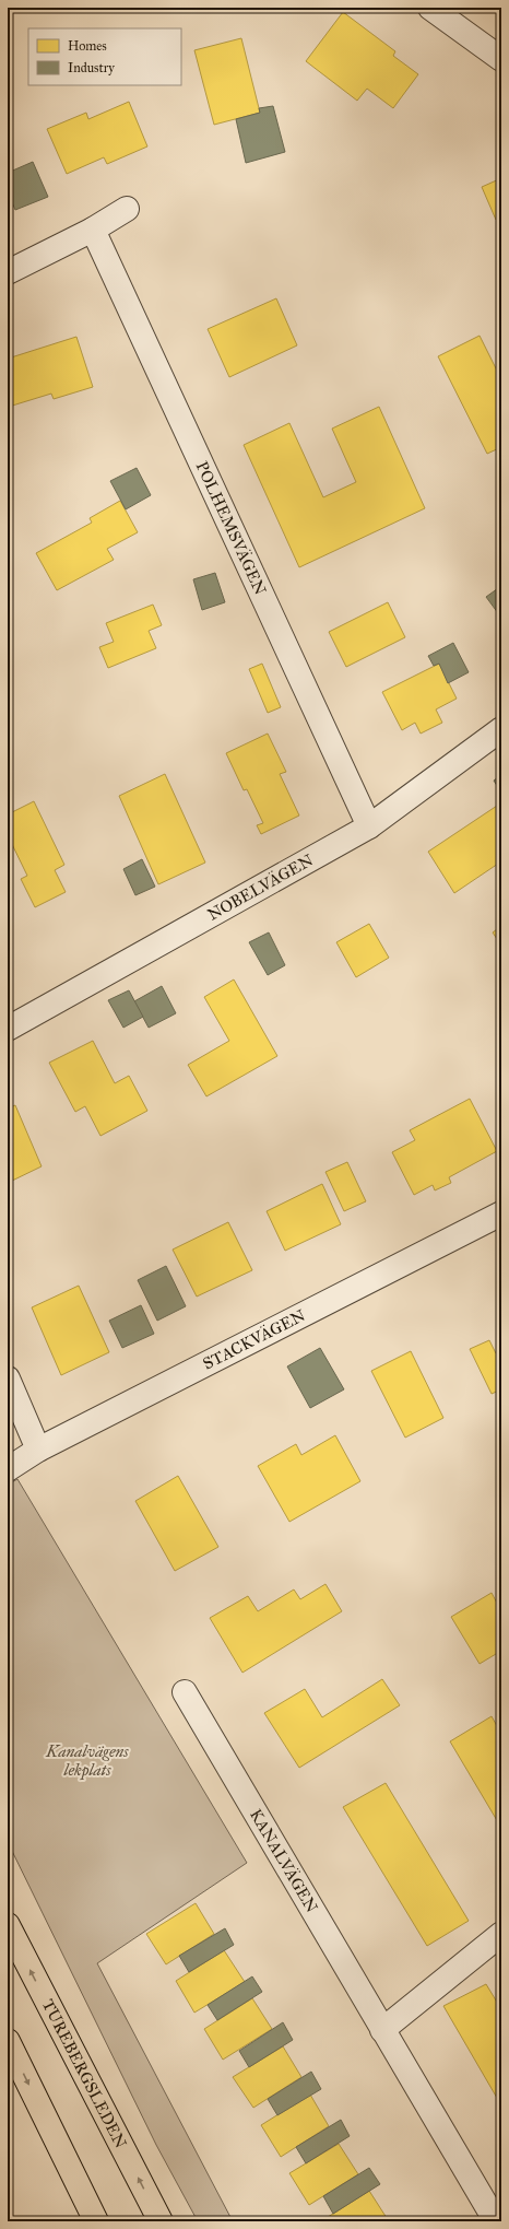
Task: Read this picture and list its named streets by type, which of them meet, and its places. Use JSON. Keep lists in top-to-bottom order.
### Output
{
  "streets": {
    "main road": ["TUREBERGSLEDEN"],
    "street": [
      "POLHEMSVÄGEN",
      "NOBELVÄGEN",
      "STACKVÄGEN",
      "KANALVÄGEN"
    ]
  },
  "crossings": [
    ["POLHEMSVÄGEN", "NOBELVÄGEN"]
  ],
  "parks": ["Kanalvägens lekplats"],
  "legend": ["Homes", "Industry"]
}
